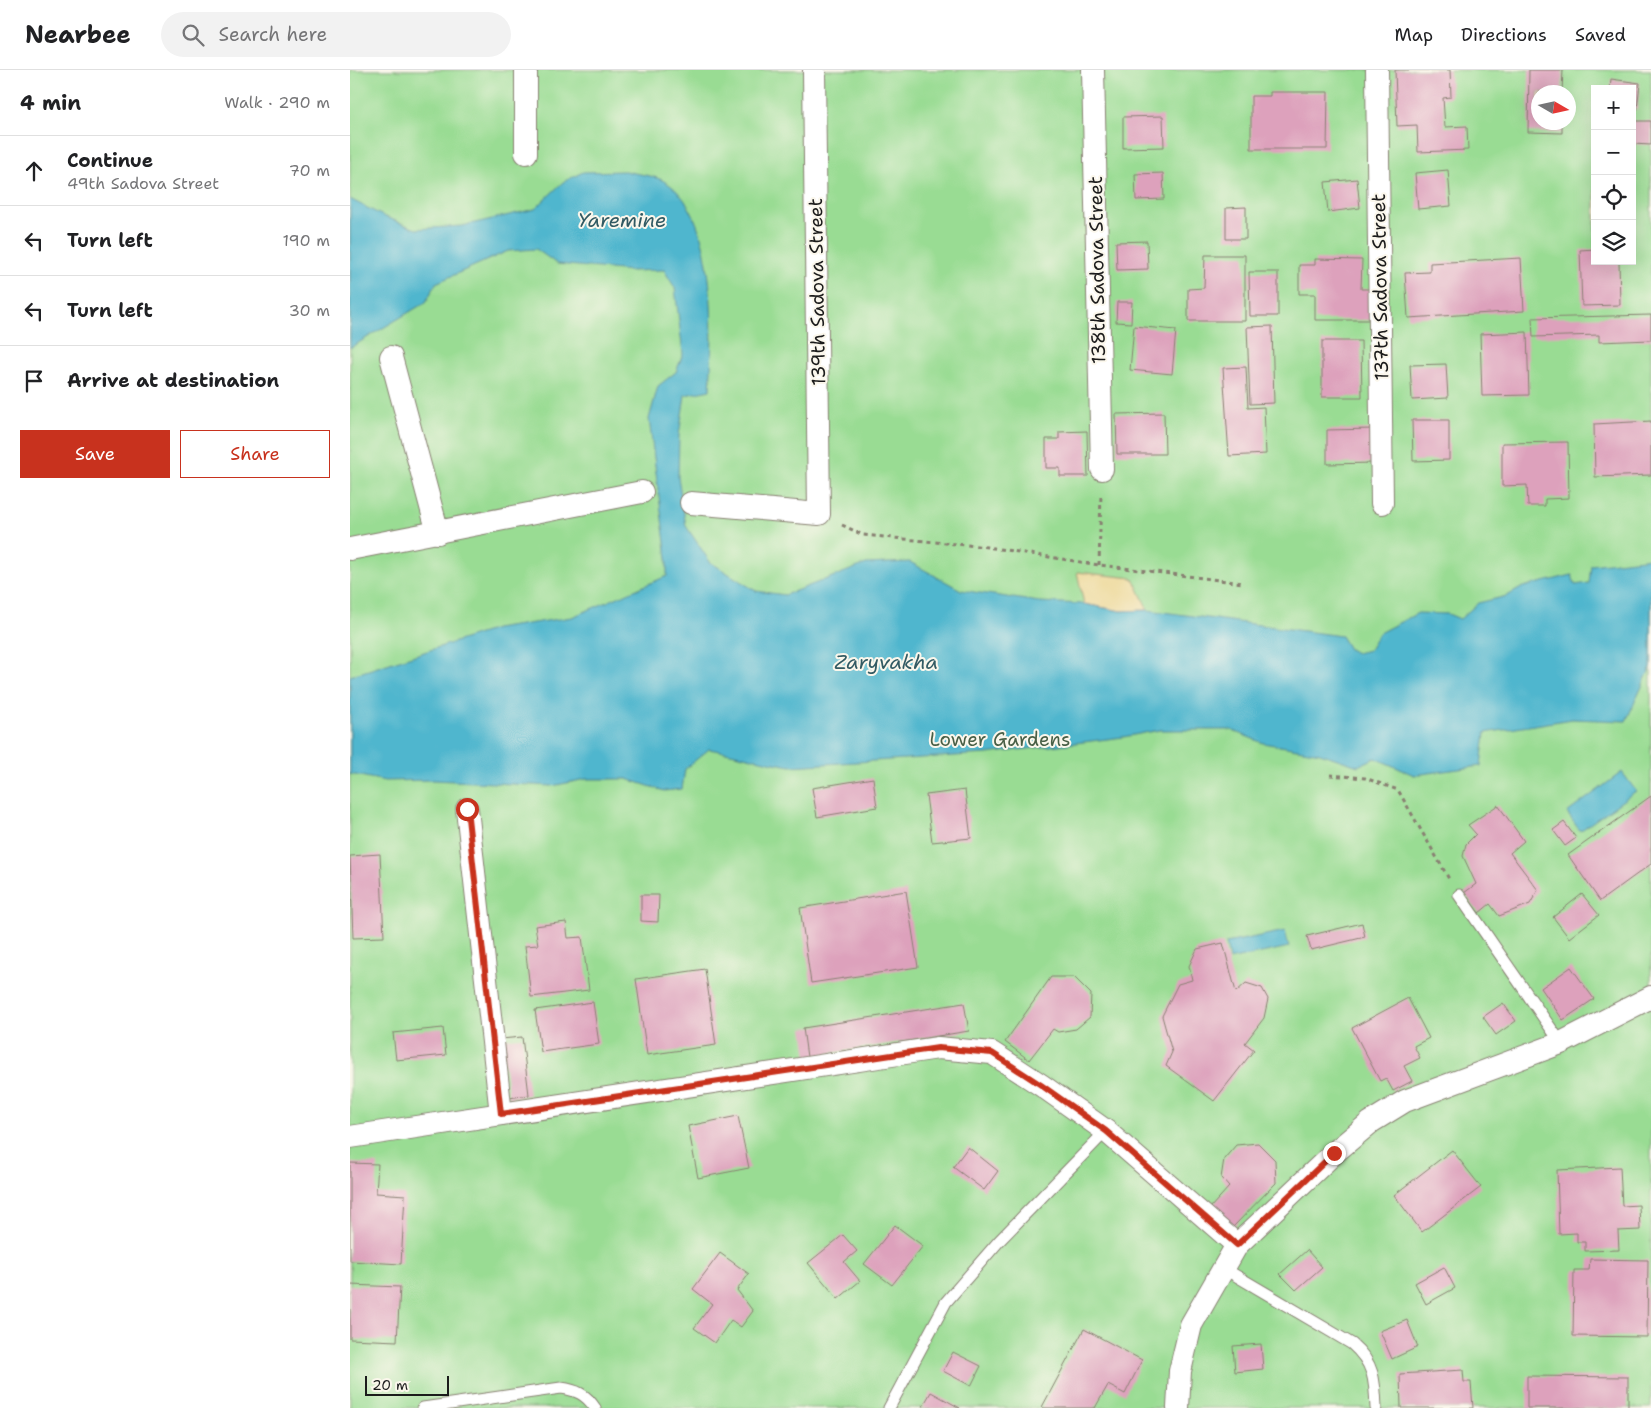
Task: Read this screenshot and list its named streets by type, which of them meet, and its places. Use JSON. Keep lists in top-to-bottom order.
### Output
{
  "streets": {
    "street": ["138th Sadova Street", "137th Sadova Street", "139th Sadova Street"]
  },
  "water": ["Yaremine", "Zaryvakha"],
  "parks": ["Lower Gardens"],
  "scale_bar": "20 m",
  "north": "right",
  "page": {
    "header": "Nearbee",
    "search": "Search here",
    "nav": ["Map", "Directions", "Saved"],
    "heading": ["4 min", "Walk · 290 m"],
    "map_buttons": ["+", "−"],
    "list": [
      ["Continue", "49th Sadova Street", "70 m"],
      ["Turn left", "190 m"],
      ["Turn left", "30 m"],
      "Arrive at destination"
    ],
    "buttons": ["Save", "Share"],
    "scale": "20 m"
  }
}
